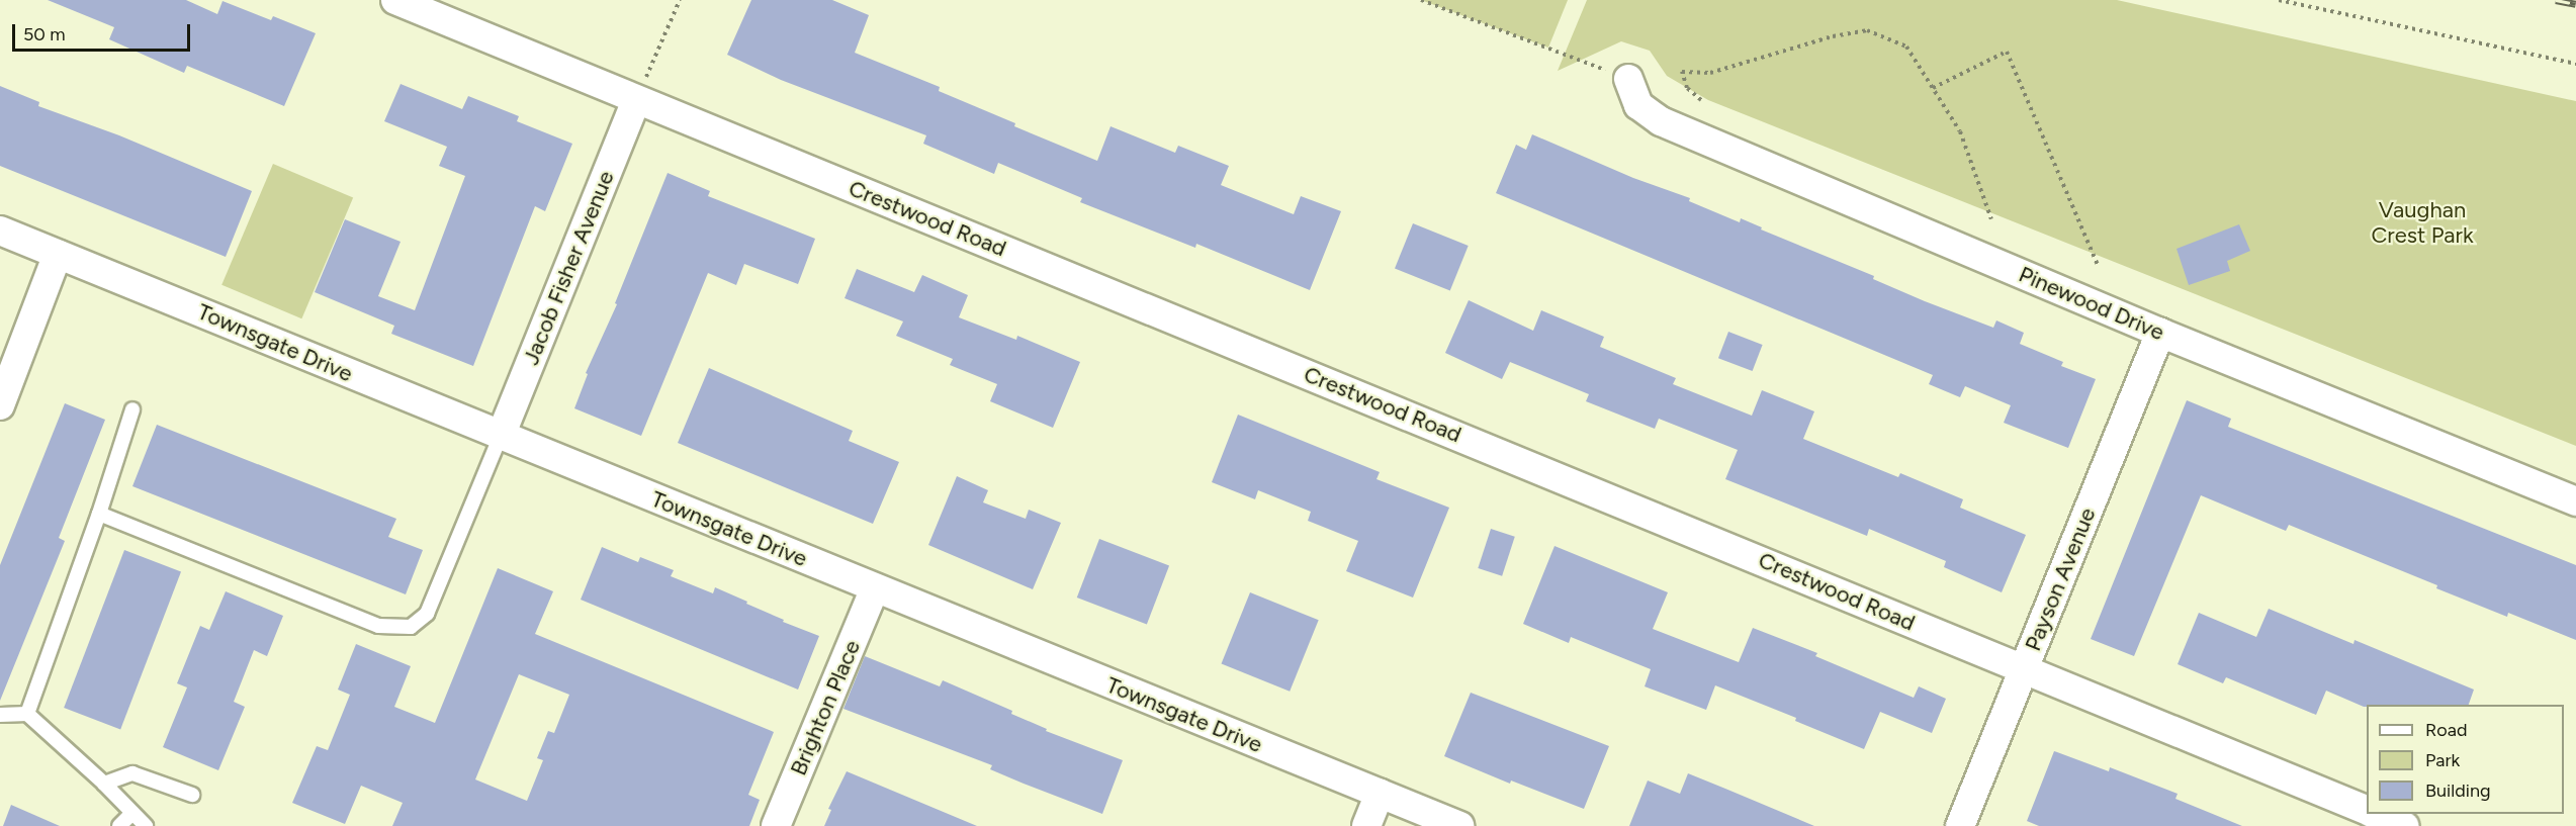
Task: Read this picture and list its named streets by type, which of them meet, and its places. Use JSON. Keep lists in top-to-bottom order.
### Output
{
  "streets": {
    "street": [
      "Crestwood Road",
      "Jacob Fisher Avenue",
      "Pinewood Drive",
      "Townsgate Drive",
      "Payson Avenue",
      "Brighton Place"
    ]
  },
  "crossings": [
    ["Crestwood Road", "Jacob Fisher Avenue"],
    ["Crestwood Road", "Payson Avenue"],
    ["Jacob Fisher Avenue", "Townsgate Drive"],
    ["Pinewood Drive", "Payson Avenue"],
    ["Townsgate Drive", "Brighton Place"]
  ],
  "parks": ["Vaughan Crest Park"],
  "legend": ["Road", "Park", "Building"],
  "scale_bar": "50 m"
}
